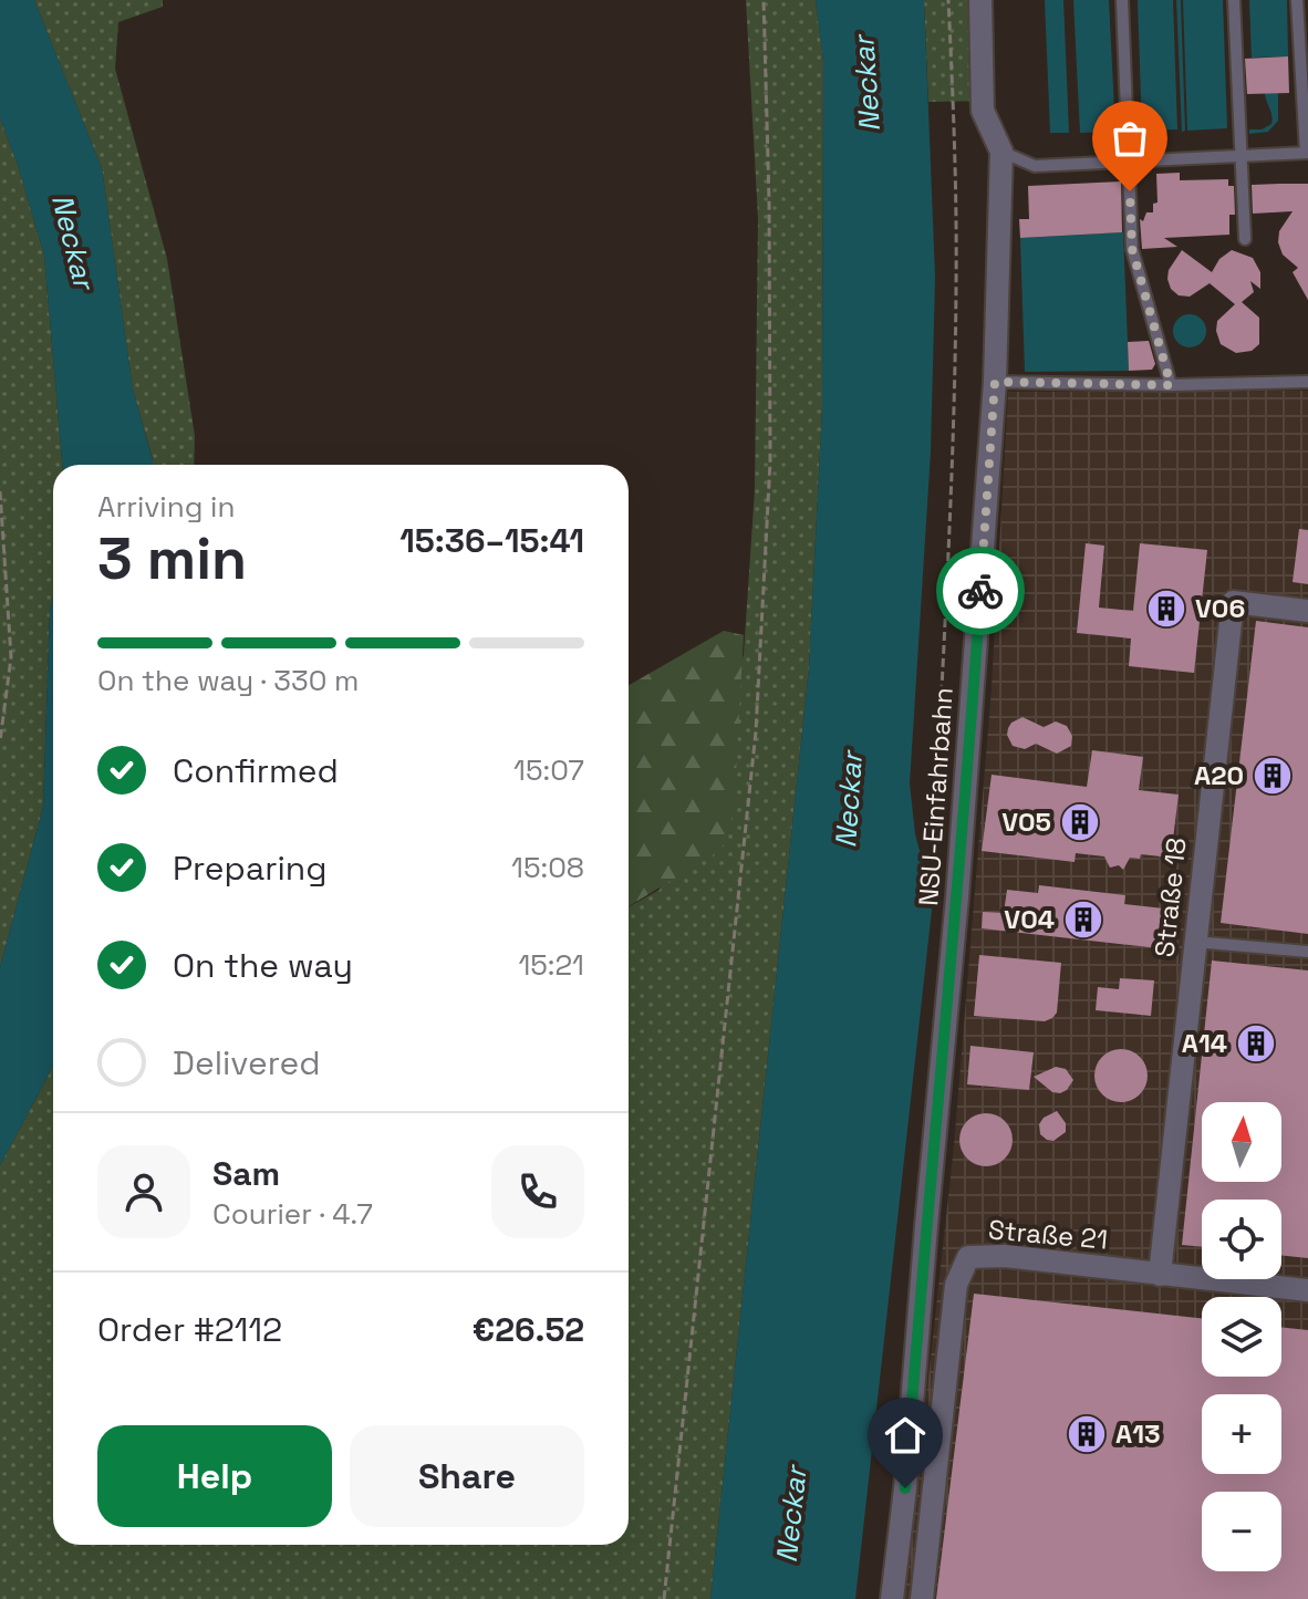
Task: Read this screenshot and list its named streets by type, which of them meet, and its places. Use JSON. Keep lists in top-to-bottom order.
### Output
{
  "streets": {
    "street": ["NSU-Einfahrbahn", "Straße 18", "Straße 21"]
  },
  "crossings": [
    ["Straße 18", "Straße 21"]
  ],
  "water": ["Neckar"],
  "places": {
    "building": [
      "V06",
      "A20",
      "V05",
      "V04",
      "A14",
      "A13"
    ]
  },
  "north": "top",
  "page": {
    "heading": ["3 min", "Arriving in", "15:36–15:41"],
    "panel": [
      "Sam",
      "Courier · 4.7",
      "Order #2112",
      "€26.52"
    ],
    "bar": "On the way · 330 m",
    "list": [
      ["Confirmed", "15:07"],
      ["Preparing", "15:08"],
      ["On the way", "15:21"],
      "Delivered"
    ],
    "map_buttons": ["+", "−"],
    "buttons": ["Help", "Share"]
  }
}
